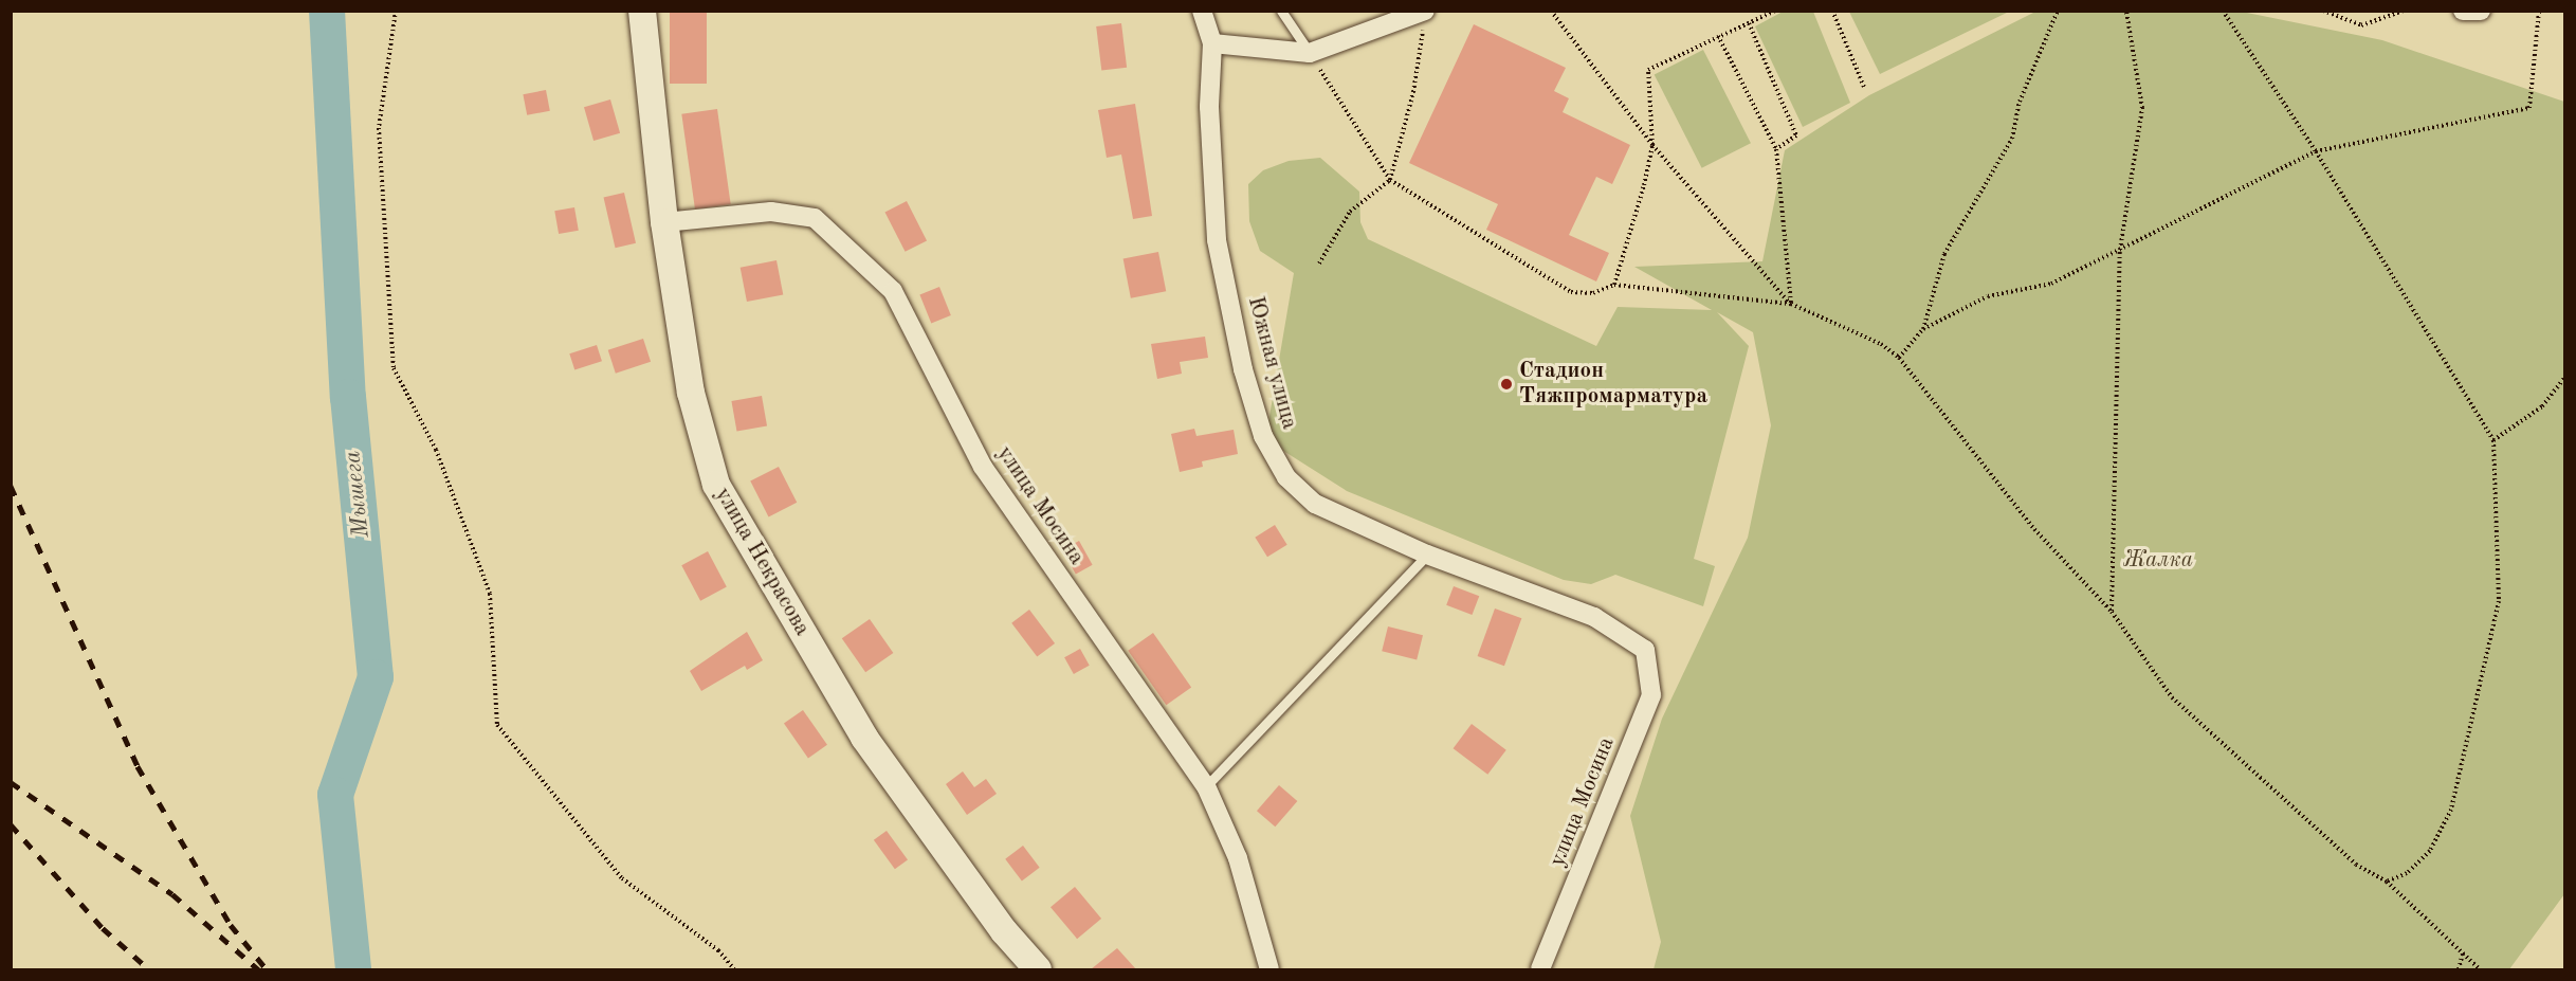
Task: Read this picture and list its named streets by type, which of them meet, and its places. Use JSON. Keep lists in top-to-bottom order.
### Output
{
  "streets": {
    "main road": ["улица Некрасова"],
    "street": ["Южная улица", "улица Мосина"]
  },
  "crossings": [
    ["Южная улица", "улица Мосина"],
    ["улица Мосина", "улица Некрасова"]
  ],
  "water": ["Мышега"],
  "parks": ["Жалка"],
  "places": ["Стадион Тяжпромарматура"]
}
